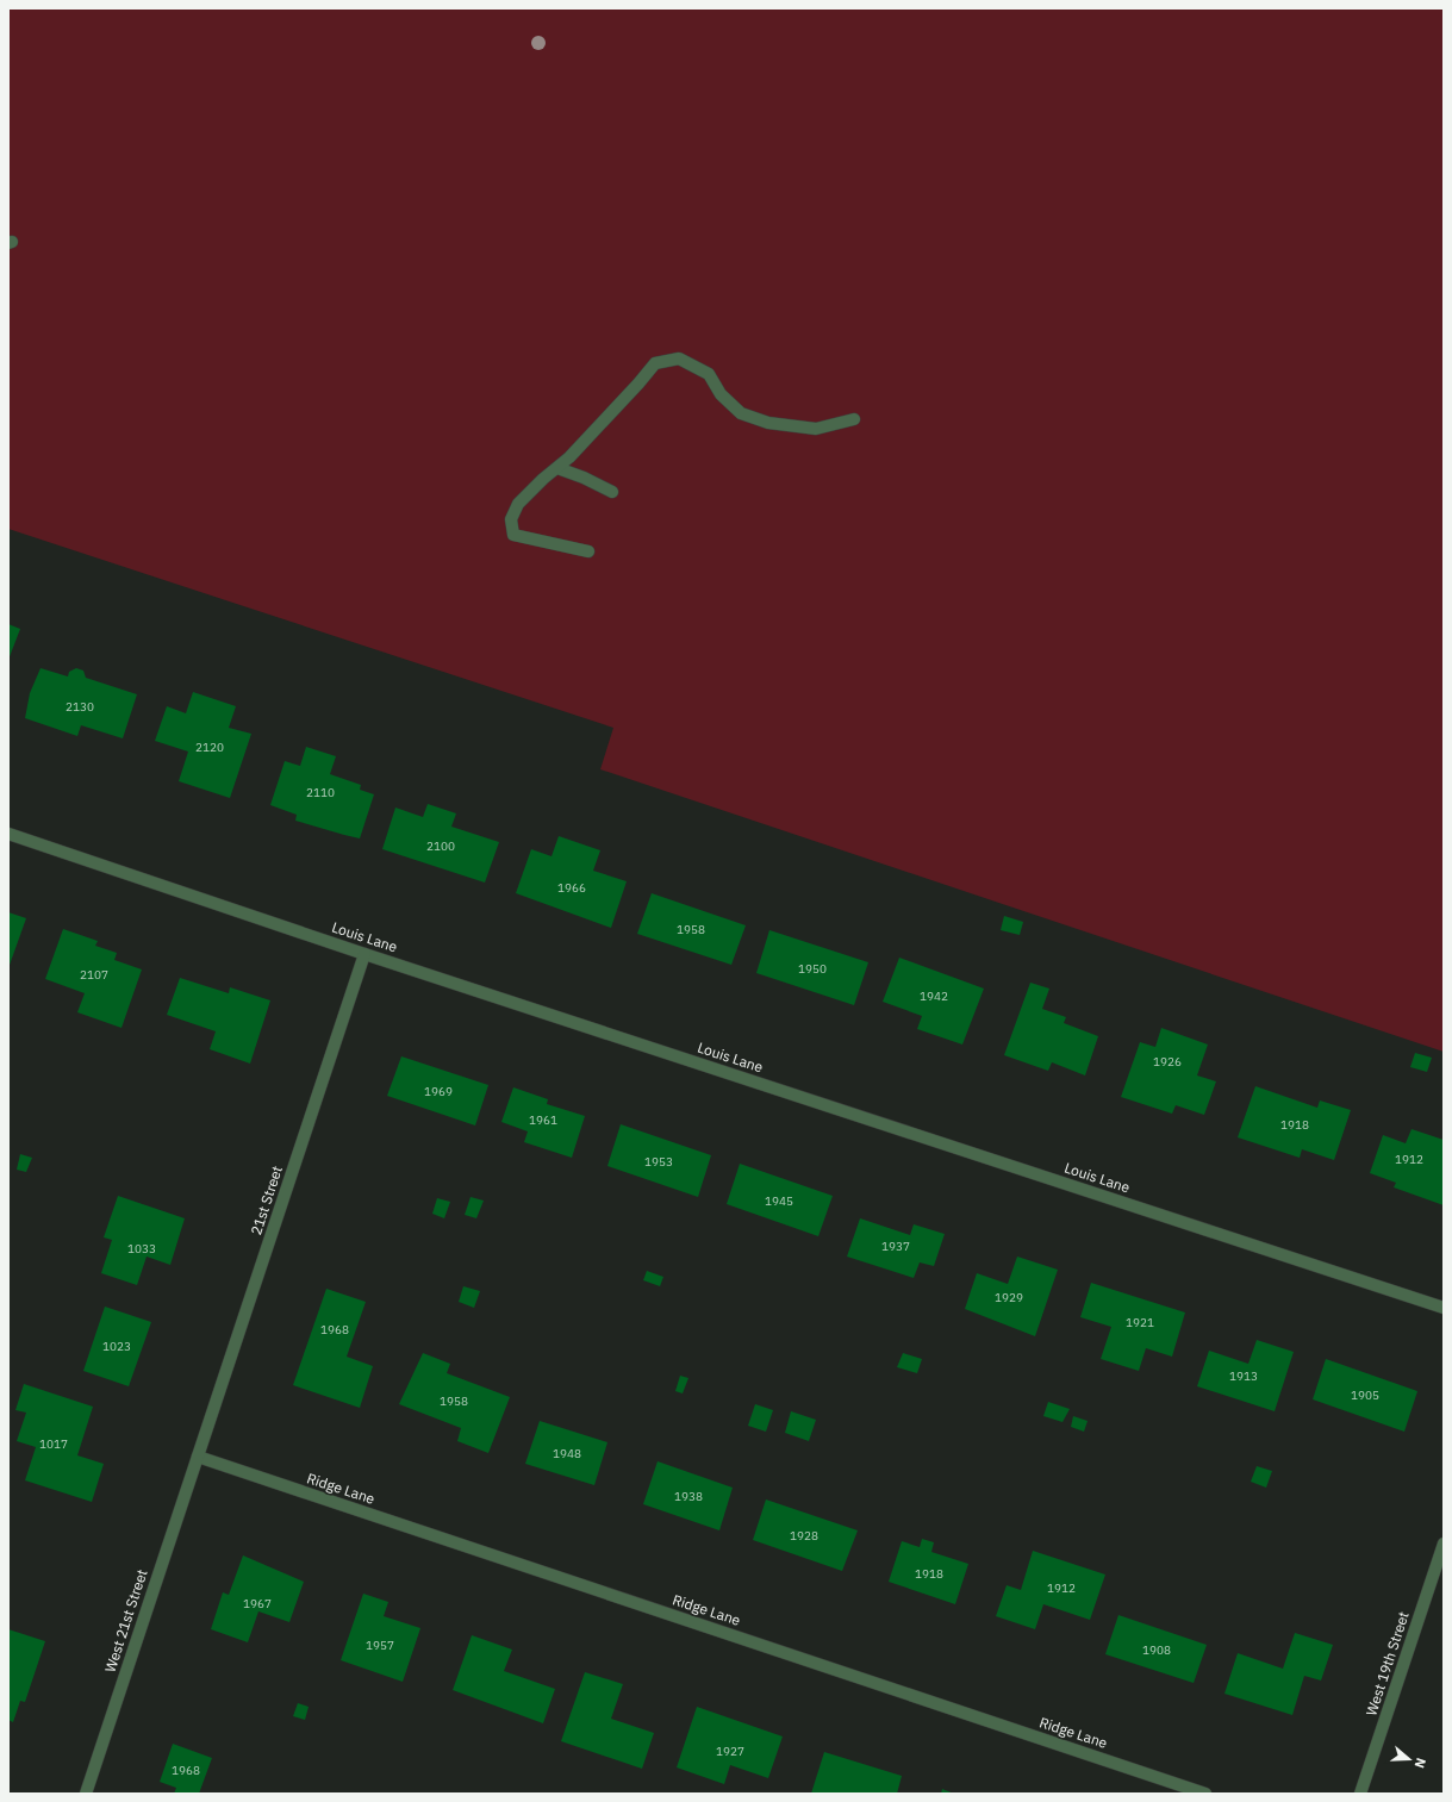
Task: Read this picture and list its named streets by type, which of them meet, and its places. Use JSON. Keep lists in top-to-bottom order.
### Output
{
  "streets": {
    "street": [
      "Louis Lane",
      "21st Street",
      "Ridge Lane",
      "West 21st Street",
      "West 19th Street"
    ]
  },
  "crossings": [
    ["Louis Lane", "21st Street"],
    ["21st Street", "Ridge Lane"],
    ["21st Street", "West 21st Street"],
    ["Ridge Lane", "West 21st Street"]
  ],
  "house_numbers": [
    "2130",
    "2120",
    "2110",
    "2100",
    "1966",
    "1958",
    "1950",
    "2107",
    "1942",
    "1926",
    "1969",
    "1961",
    "1918",
    "1912",
    "1953",
    "1945",
    "1937",
    "1033",
    "1929",
    "1921",
    "1968",
    "1023",
    "1913",
    "1905",
    "1958",
    "1017",
    "1948",
    "1938",
    "1928",
    "1918",
    "1912",
    "1967",
    "1957",
    "1908",
    "1927",
    "1968"
  ],
  "north": "right"
}
